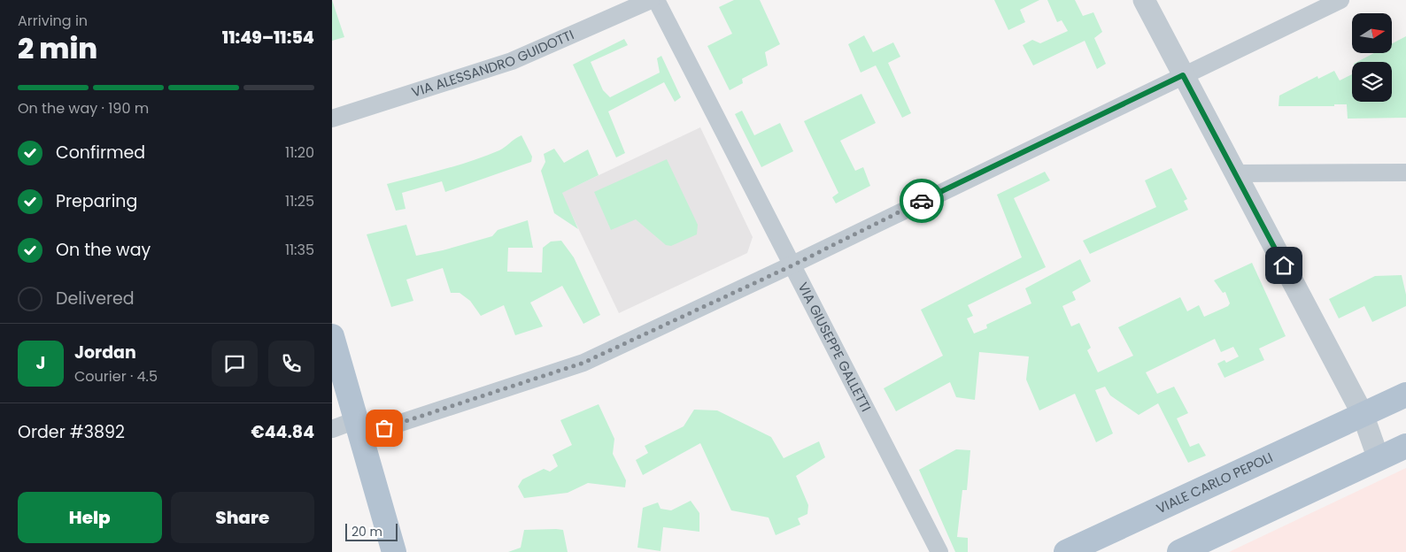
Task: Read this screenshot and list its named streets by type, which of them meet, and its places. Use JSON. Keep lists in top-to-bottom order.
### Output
{
  "streets": {
    "main road": ["VIALE CARLO PEPOLI"],
    "street": ["VIA ALESSANDRO GUIDOTTI", "VIA GIUSEPPE GALLETTI"]
  },
  "scale_bar": "20 m",
  "north": "right",
  "page": {
    "heading": ["2 min", "Arriving in", "11:49–11:54"],
    "panel": [
      "Jordan",
      "Courier · 4.5",
      "Order #3892",
      "€44.84"
    ],
    "bar": "On the way · 190 m",
    "list": [
      ["Confirmed", "11:20"],
      ["Preparing", "11:25"],
      ["On the way", "11:35"],
      "Delivered"
    ],
    "round": "J",
    "buttons": ["Help", "Share"],
    "scale": "20 m"
  }
}
